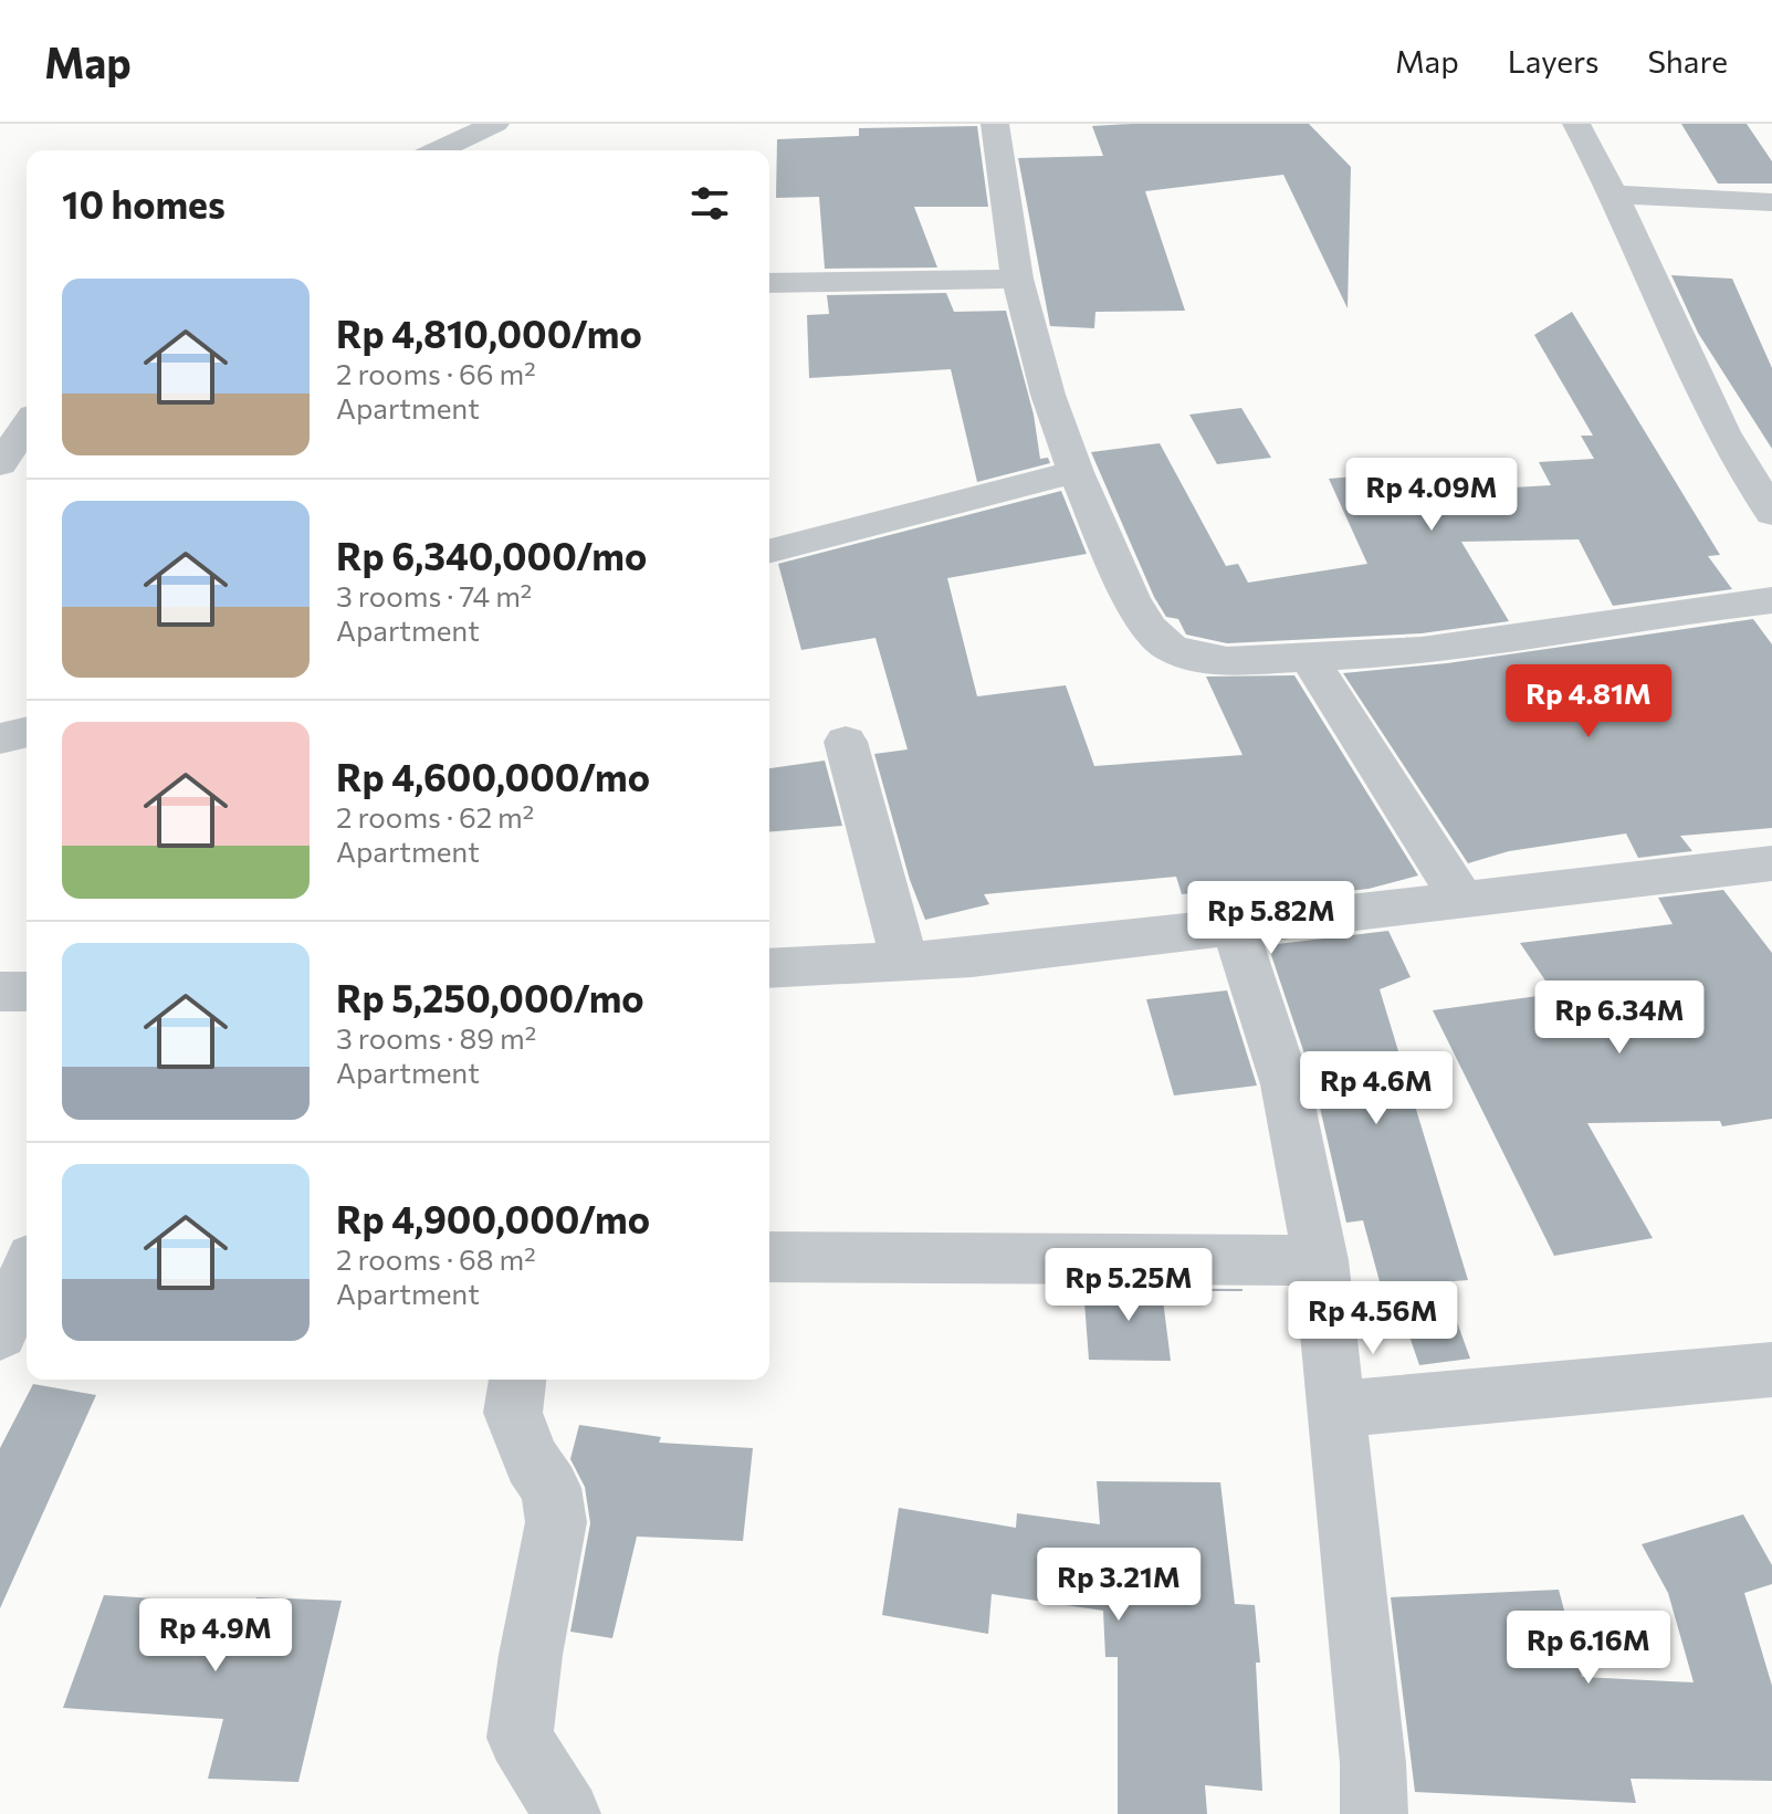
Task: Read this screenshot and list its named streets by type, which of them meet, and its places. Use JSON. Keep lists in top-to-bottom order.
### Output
{
  "page": {
    "header": "Map",
    "nav": ["Map", "Layers", "Share"],
    "heading": "10 homes",
    "list": [
      {
        "name": "Rp 4,810,000/mo",
        "note": "2 rooms · 66 m² · Apartment"
      },
      {
        "name": "Rp 6,340,000/mo",
        "note": "3 rooms · 74 m² · Apartment"
      },
      {
        "name": "Rp 4,600,000/mo",
        "note": "2 rooms · 62 m² · Apartment"
      },
      {
        "name": "Rp 5,250,000/mo",
        "note": "3 rooms · 89 m² · Apartment"
      },
      {
        "name": "Rp 4,900,000/mo",
        "note": "2 rooms · 68 m² · Apartment"
      }
    ],
    "price": [
      "Rp 4.09M",
      "Rp 4.81M",
      "Rp 5.82M",
      "Rp 6.34M",
      "Rp 4.6M",
      "Rp 5.25M",
      "Rp 4.56M",
      "Rp 3.21M",
      "Rp 4.9M",
      "Rp 6.16M"
    ]
  }
}
